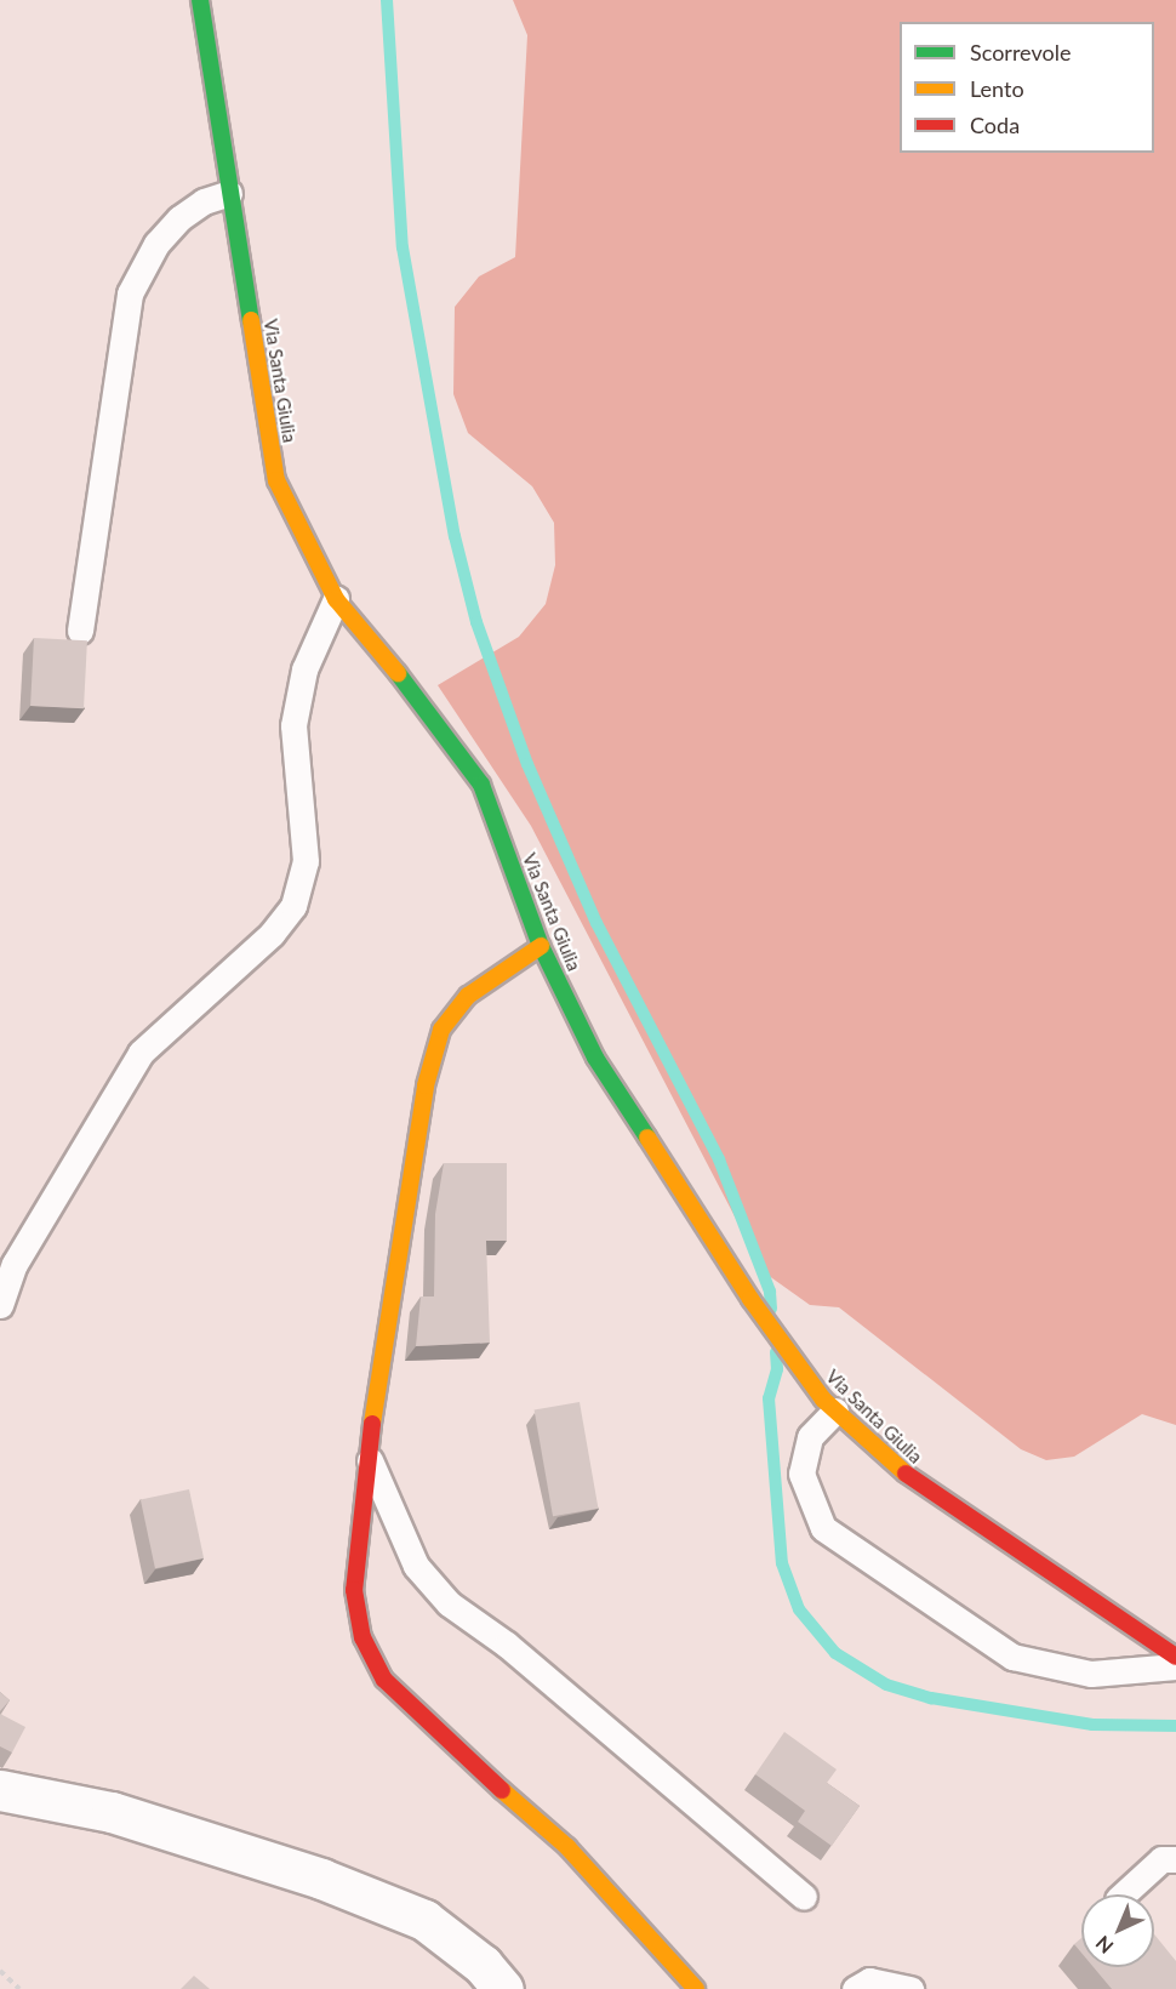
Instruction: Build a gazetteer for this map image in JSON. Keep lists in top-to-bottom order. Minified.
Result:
{"streets":{"street":["Via Santa Giulia"]},"legend":["Scorrevole","Lento","Coda"],"north":"bottom left"}
